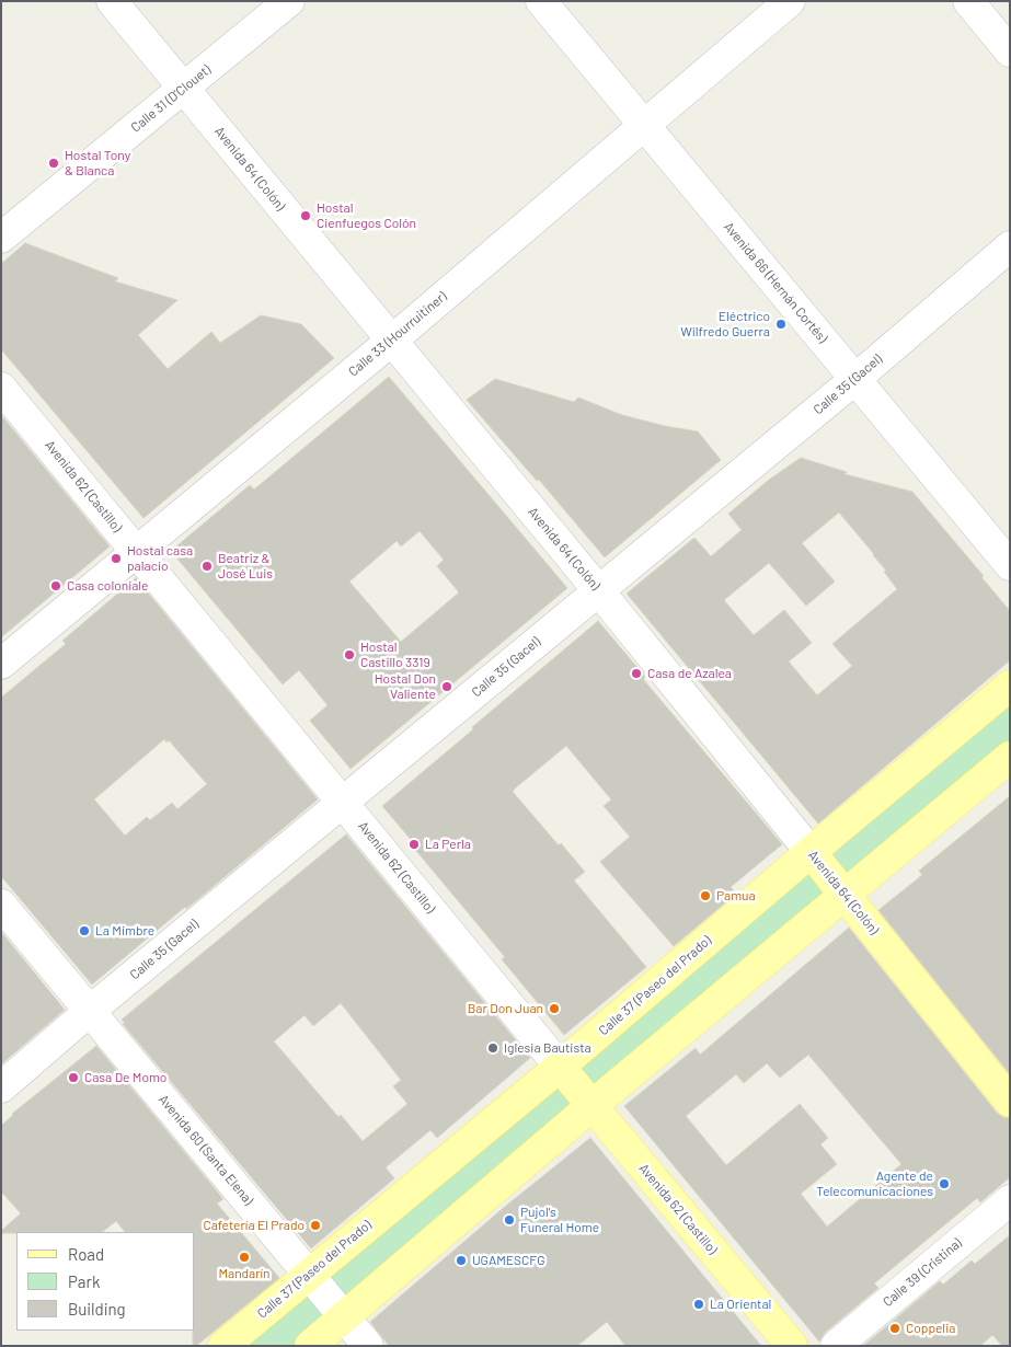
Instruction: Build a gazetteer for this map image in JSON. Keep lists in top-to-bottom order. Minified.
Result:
{"streets":{"main road":["Avenida 64 (Colón)","Avenida 62 (Castillo)","Calle 37 (Paseo del Prado)"],"street":["Calle 31 (D'Clouet)","Avenida 66 (Hernán Cortés)","Calle 33 (Hourruitiner)","Calle 35 (Gacel)","Avenida 60 (Santa Elena)","Calle 39 (Cristina)"]},"crossings":[["Calle 31 (D'Clouet)","Avenida 64 (Colón)"],["Avenida 64 (Colón)","Calle 33 (Hourruitiner)"],["Avenida 64 (Colón)","Calle 35 (Gacel)"],["Avenida 64 (Colón)","Calle 37 (Paseo del Prado)"],["Avenida 66 (Hernán Cortés)","Calle 33 (Hourruitiner)"],["Avenida 66 (Hernán Cortés)","Calle 35 (Gacel)"],["Calle 33 (Hourruitiner)","Avenida 62 (Castillo)"],["Calle 35 (Gacel)","Avenida 62 (Castillo)"],["Calle 35 (Gacel)","Avenida 60 (Santa Elena)"],["Avenida 62 (Castillo)","Calle 37 (Paseo del Prado)"],["Calle 37 (Paseo del Prado)","Avenida 60 (Santa Elena)"]],"places":["Hostal Tony & Blanca","Hostal Cienfuegos Colón","Eléctrico Wilfredo Guerra","Hostal casa palacio","Beatriz & José Luis","Casa coloniale","Hostal Castillo 3319","Casa de Azalea","Hostal Don Valiente","La Perla","Pamua","La Mimbre","Bar Don Juan","Iglesia Bautista","Casa De Momo","Agente de Telecomunicaciones","Pujol's Funeral Home","Cafetería El Prado","Mandarín","UGAMESCFG","La Oriental","Coppelia"],"legend":["Road","Park","Building"]}
